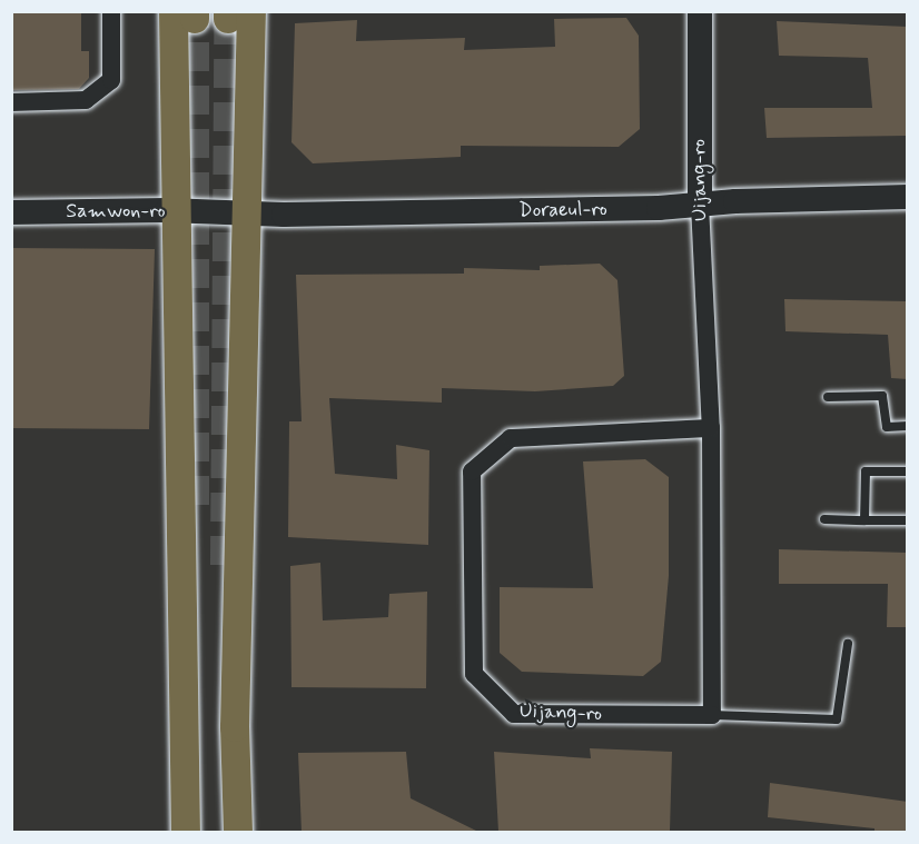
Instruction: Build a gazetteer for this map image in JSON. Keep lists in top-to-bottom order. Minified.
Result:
{"streets":{"main road":["Uijang-ro","Doraeul-ro","Samwon-ro"]},"crossings":[["Uijang-ro","Doraeul-ro"],["Doraeul-ro","Samwon-ro"]]}
